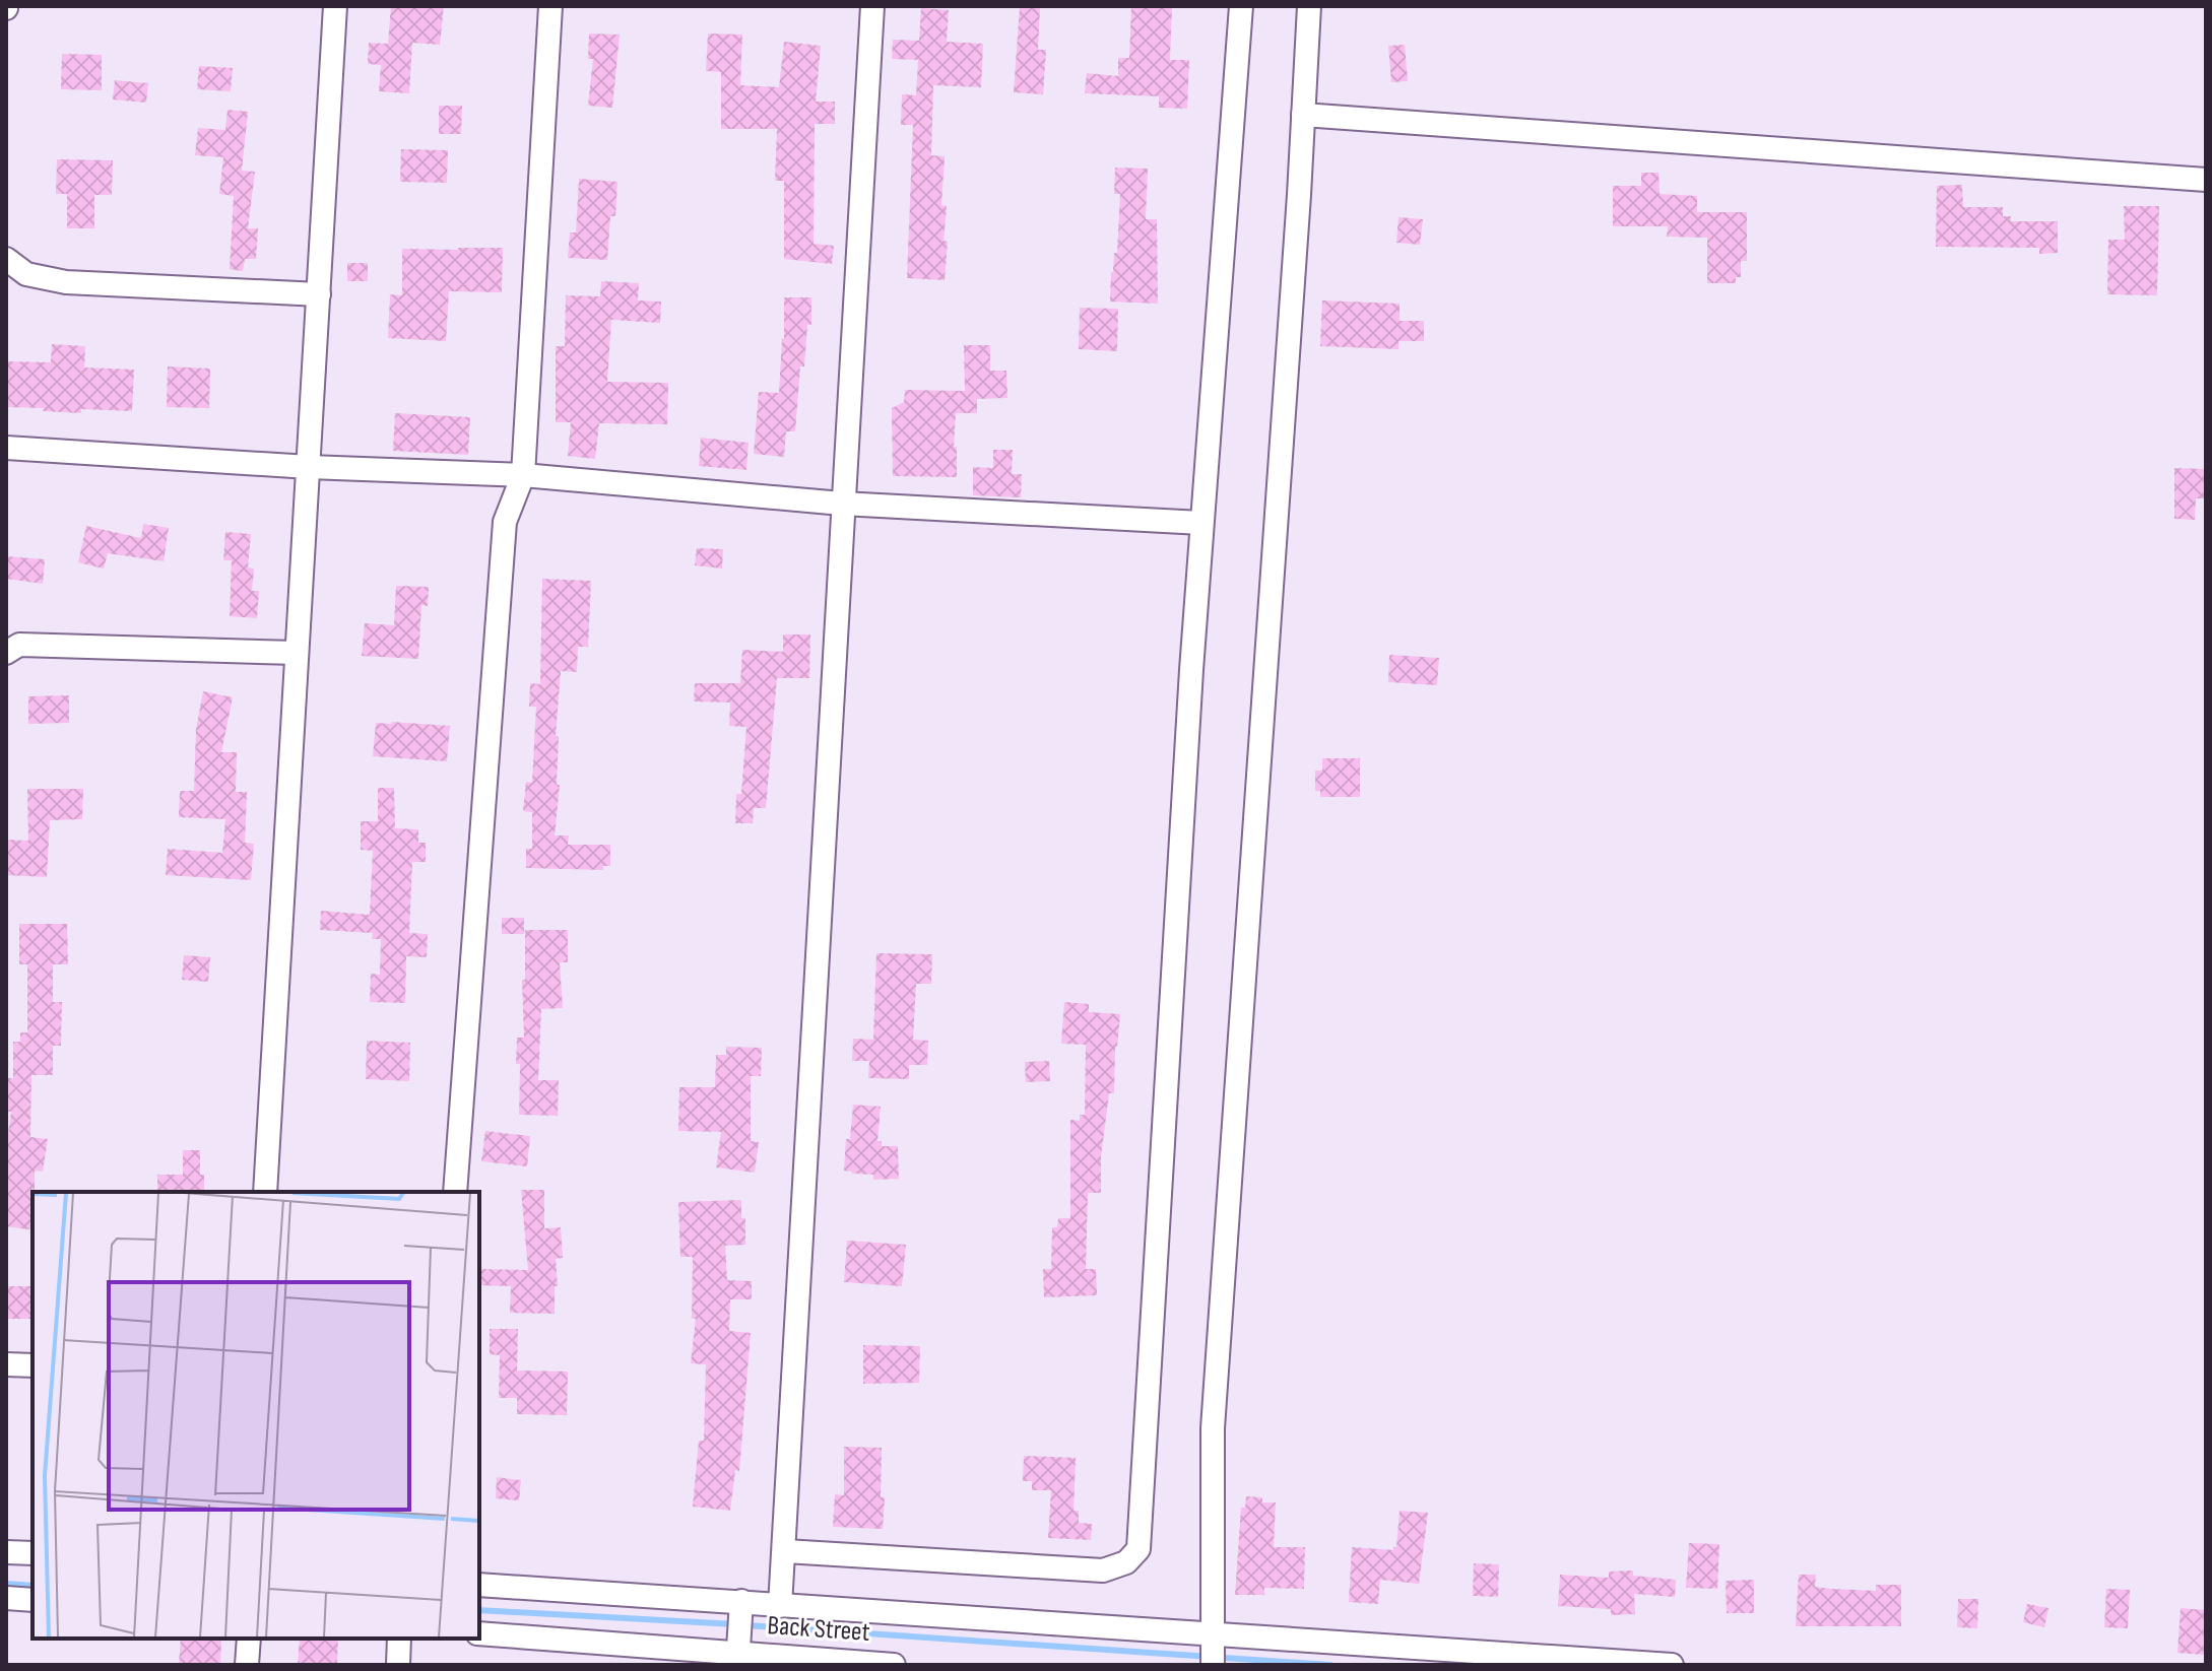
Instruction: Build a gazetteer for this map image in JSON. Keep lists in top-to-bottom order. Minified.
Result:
{"streets":{"street":["Back Street"]}}
